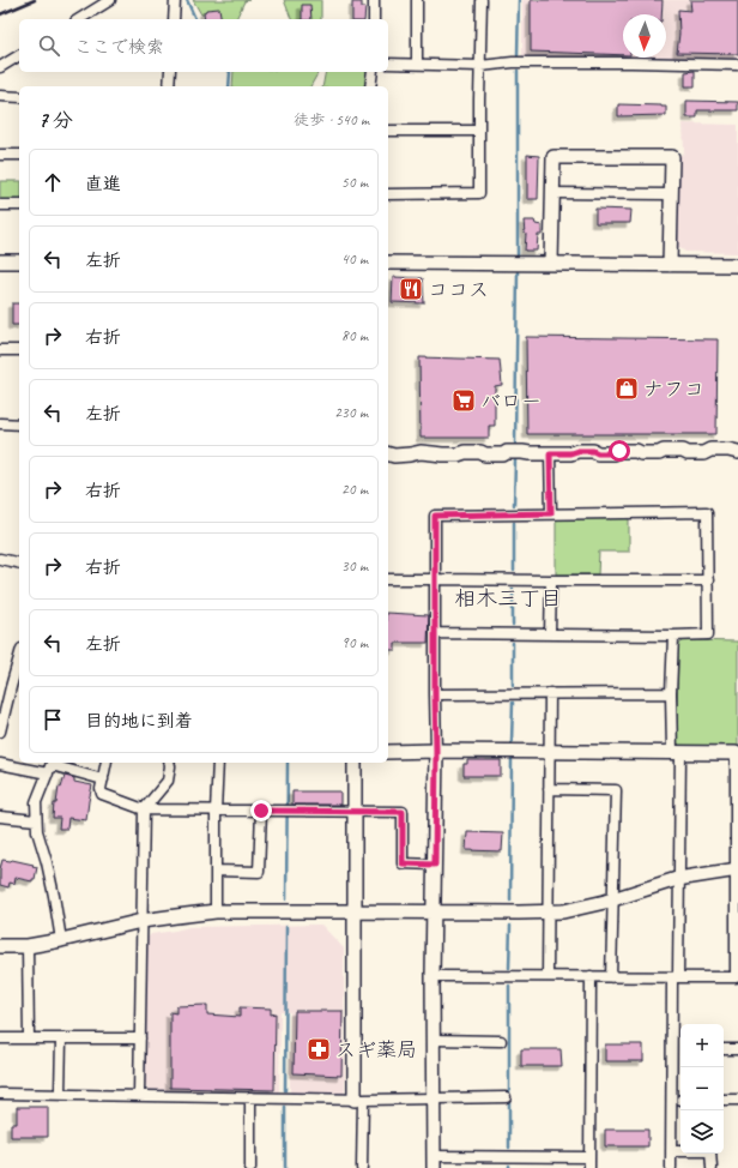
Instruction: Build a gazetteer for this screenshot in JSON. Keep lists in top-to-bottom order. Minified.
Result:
{"districts":["相木三丁目"],"places":{"restaurant":["ココス"],"shop":["ナフコ"],"supermarket":["バロー"],"pharmacy":["スギ薬局"]},"north":"bottom","page":{"search":"ここで検索","heading":["7 分","徒歩 · 540 m"],"list":[["直進","50 m"],["左折","40 m"],["右折","80 m"],["左折","230 m"],["右折","20 m"],["右折","30 m"],["左折","90 m"],"目的地に到着"],"map_buttons":["+","−"]}}
